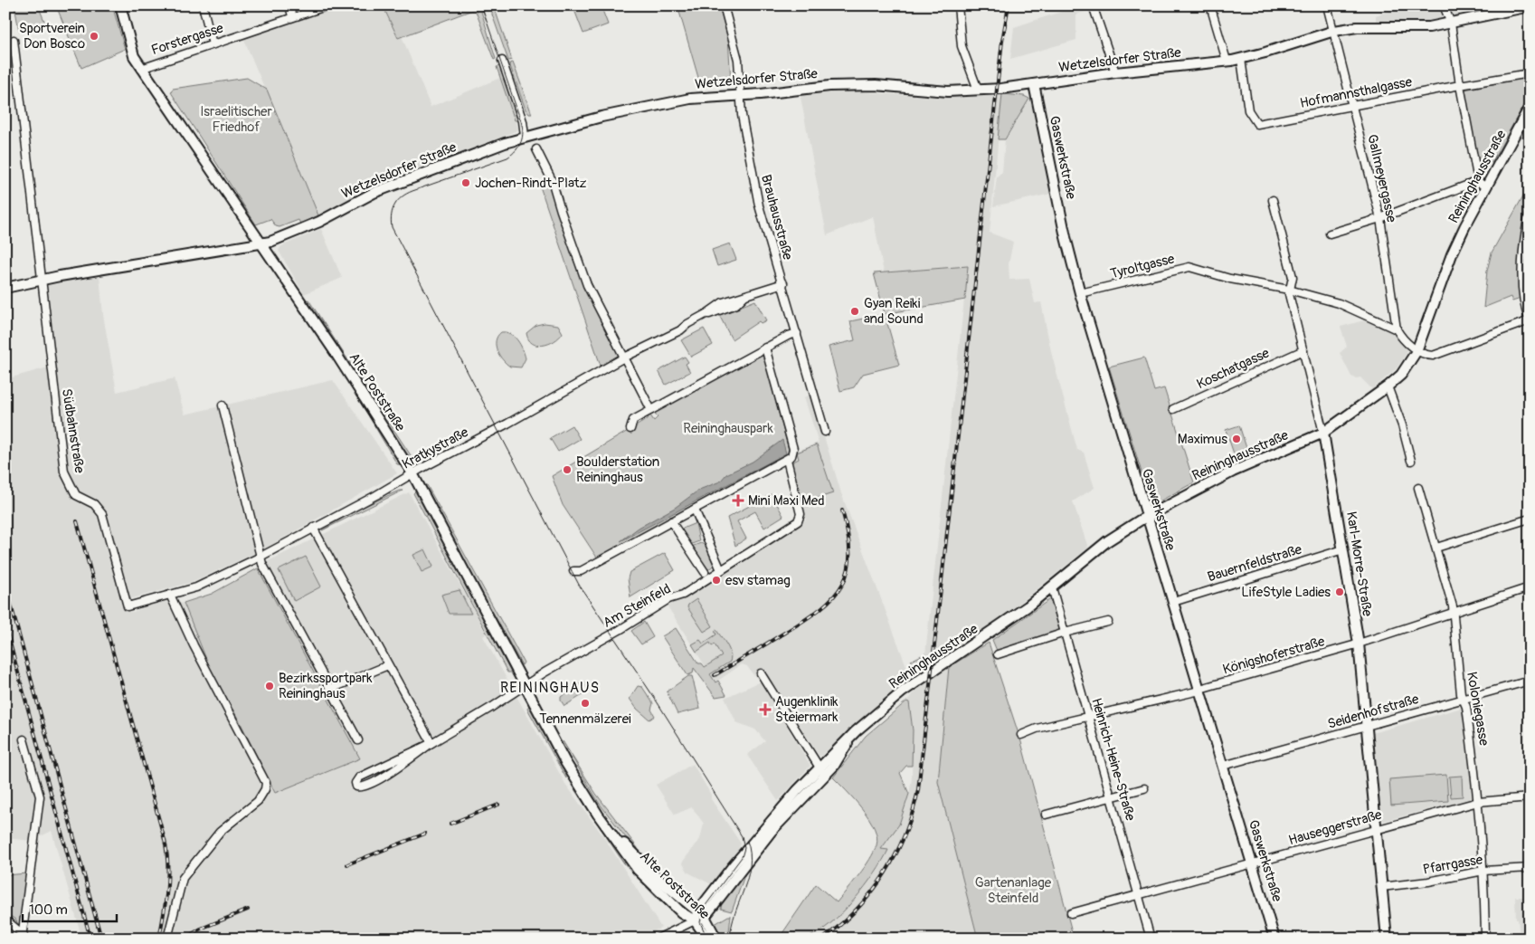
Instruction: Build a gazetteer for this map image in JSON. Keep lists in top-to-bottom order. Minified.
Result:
{"streets":{"main road":["Wetzelsdorfer Straße","Gaswerkstraße","Reininghausstraße","Alte Poststraße","Karl-Morre-Straße"],"street":["Forstergasse","Hofmannsthalgasse","Gallmeyergasse","Brauhausstraße","Tyroltgasse","Koschatgasse","Südbahnstraße","Kratkystraße","Bauernfeldstraße","Am Steinfeld","Königshoferstraße","Koloniegasse","Seidenhofstraße","Heinrich-Heine-Straße","Hauseggerstraße","Pfarrgasse"]},"crossings":[["Forstergasse","Alte Poststraße"],["Wetzelsdorfer Straße","Hofmannsthalgasse"],["Wetzelsdorfer Straße","Gaswerkstraße"],["Wetzelsdorfer Straße","Gallmeyergasse"],["Wetzelsdorfer Straße","Brauhausstraße"],["Wetzelsdorfer Straße","Alte Poststraße"],["Wetzelsdorfer Straße","Südbahnstraße"],["Hofmannsthalgasse","Gallmeyergasse"],["Gaswerkstraße","Reininghausstraße"],["Gaswerkstraße","Tyroltgasse"],["Gaswerkstraße","Bauernfeldstraße"],["Gaswerkstraße","Königshoferstraße"],["Gaswerkstraße","Seidenhofstraße"],["Gaswerkstraße","Hauseggerstraße"],["Reininghausstraße","Alte Poststraße"],["Reininghausstraße","Karl-Morre-Straße"],["Reininghausstraße","Heinrich-Heine-Straße"],["Brauhausstraße","Kratkystraße"],["Tyroltgasse","Karl-Morre-Straße"],["Koschatgasse","Karl-Morre-Straße"],["Alte Poststraße","Kratkystraße"],["Alte Poststraße","Am Steinfeld"],["Südbahnstraße","Kratkystraße"],["Bauernfeldstraße","Karl-Morre-Straße"],["Karl-Morre-Straße","Königshoferstraße"],["Karl-Morre-Straße","Seidenhofstraße"],["Karl-Morre-Straße","Hauseggerstraße"],["Karl-Morre-Straße","Pfarrgasse"],["Königshoferstraße","Koloniegasse"],["Königshoferstraße","Heinrich-Heine-Straße"],["Koloniegasse","Seidenhofstraße"],["Koloniegasse","Hauseggerstraße"],["Koloniegasse","Pfarrgasse"],["Heinrich-Heine-Straße","Hauseggerstraße"]],"districts":["REININGHAUS"],"parks":["Israelitischer Friedhof","Reininghauspark","Gartenanlage Steinfeld"],"places":{"other":["Sportverein Don Bosco","Jochen-Rindt-Platz","Gyan Reiki and Sound","Maximus","Boulderstation Reininghaus","esv stamag","LifeStyle Ladies","Bezirkssportpark Reininghaus","Tennenmälzerei"],"health":["Mini Maxi Med","Augenklinik Steiermark"]},"scale_bar":"100 m"}
